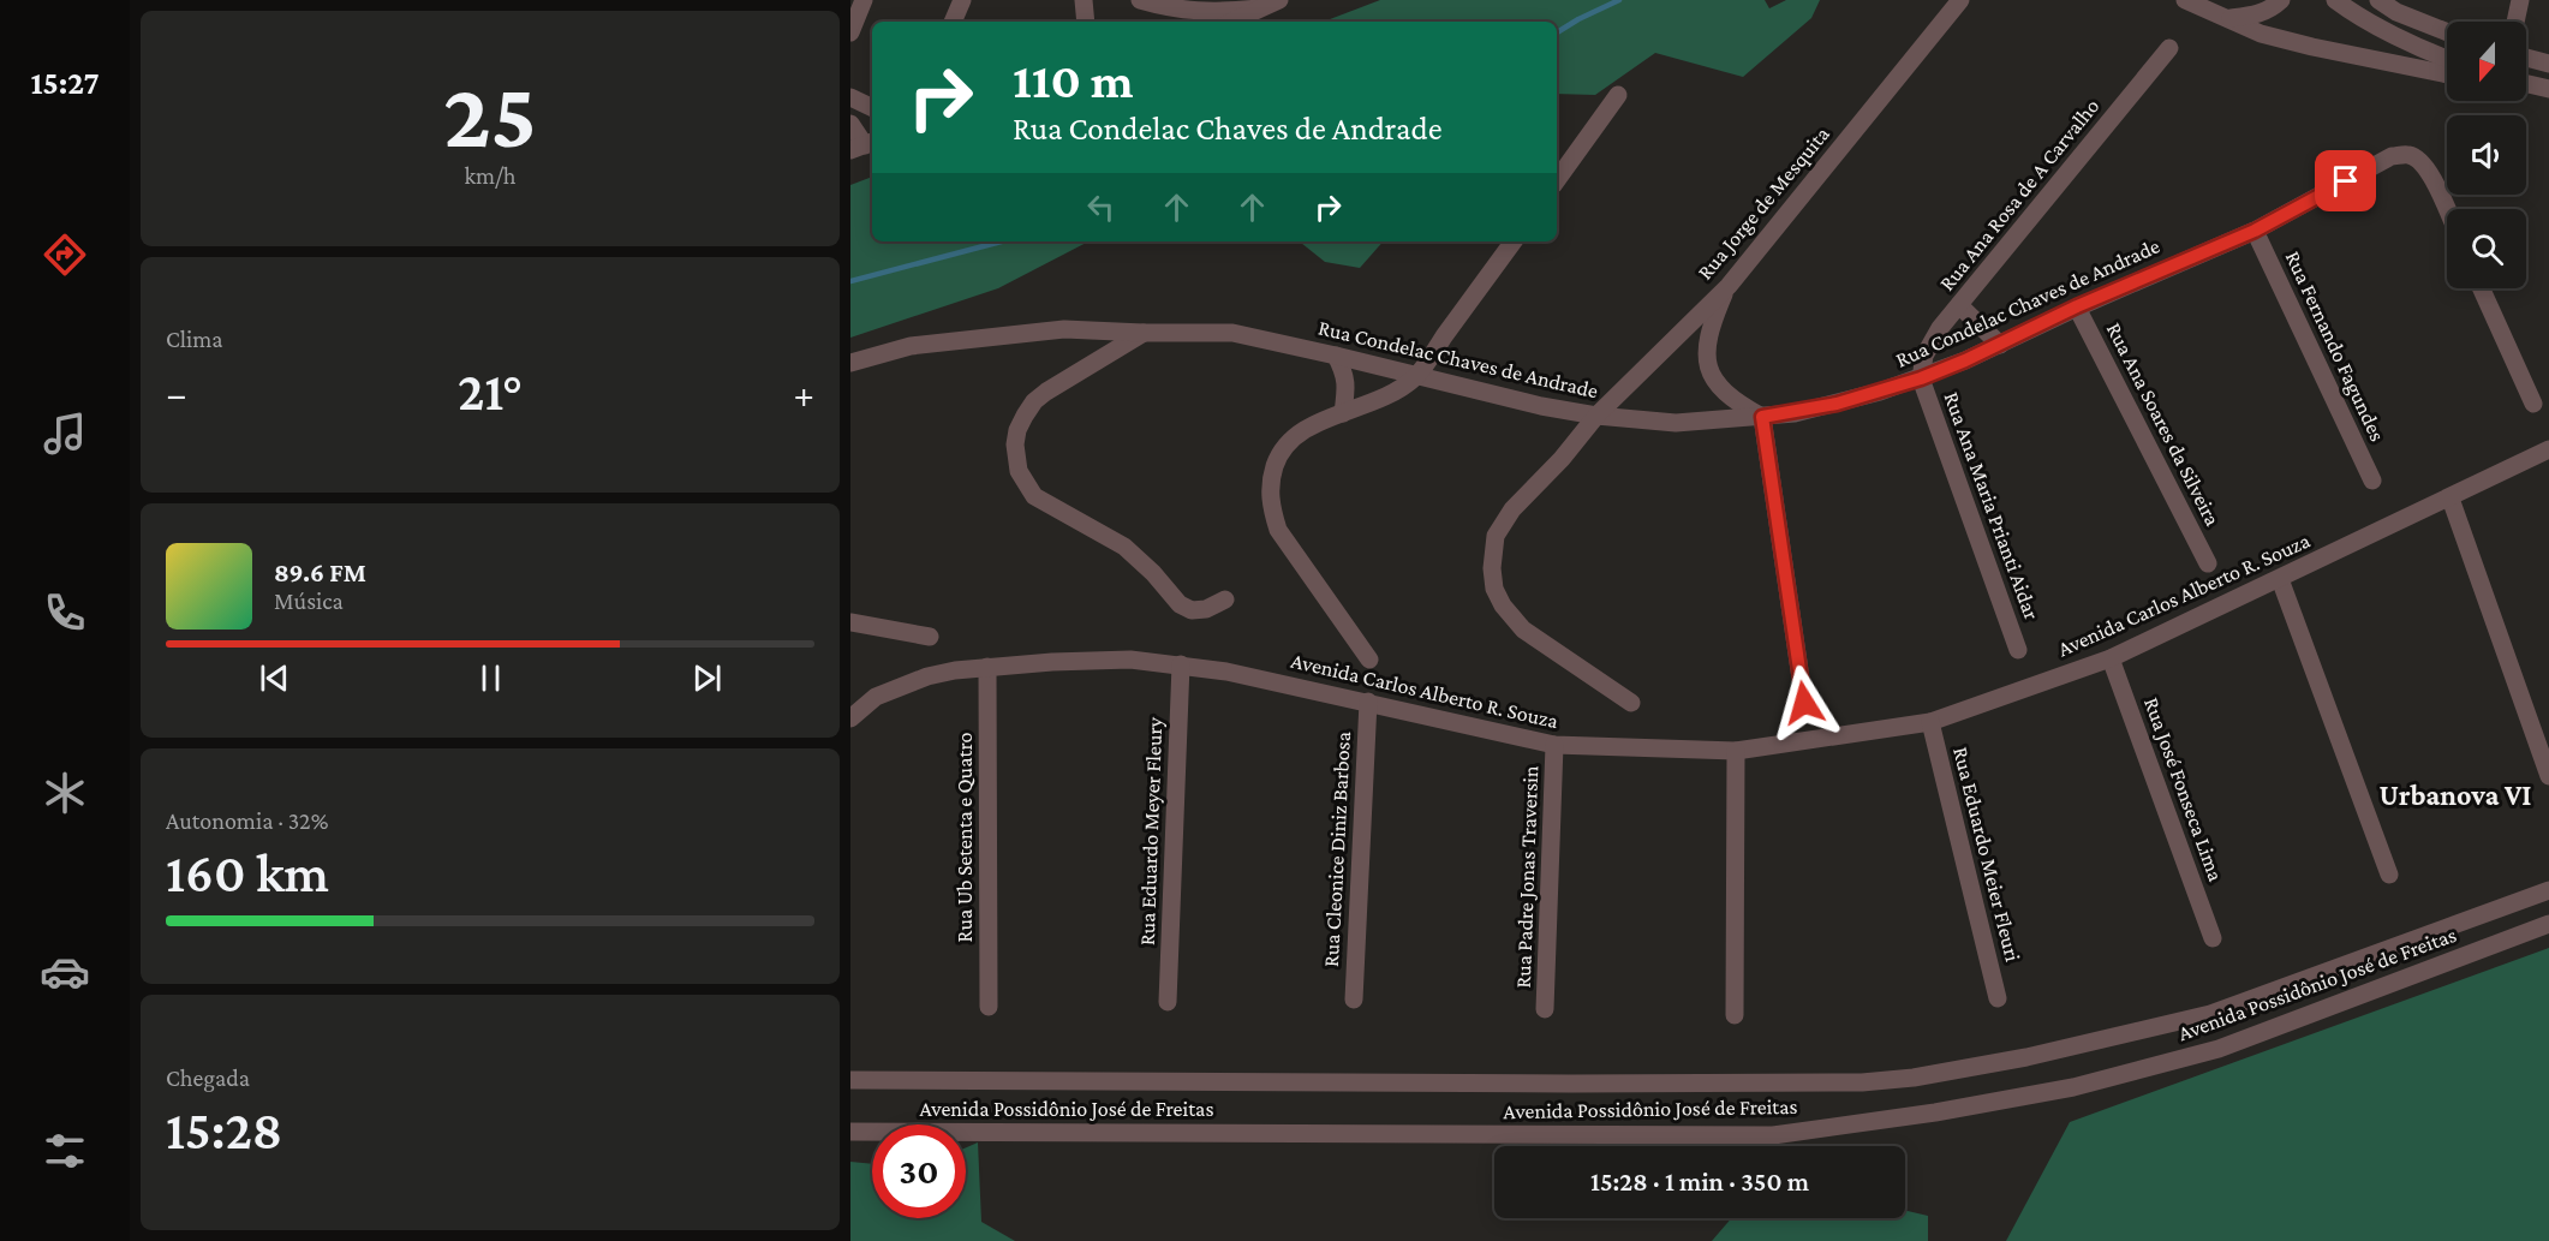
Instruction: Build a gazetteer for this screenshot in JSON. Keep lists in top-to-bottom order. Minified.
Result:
{"streets":{"street":["Rua Ana Rosa de A Carvalho","Rua Jorge de Mesquita","Rua Condelac Chaves de Andrade","Rua Fernando Fagundes","Rua Ana Soares da Silveira","Rua Ana Maria Prianti Aidar","Avenida Carlos Alberto R. Souza","Rua José Fonseca Lima","Rua Eduardo Meyer Fleury","Rua Ub Setenta e Quatro","Rua Cleonice Diniz Barbosa","Rua Eduardo Meier Fleuri","Rua Padre Jonas Traversin","Avenida Possidônio José de Freitas"]},"crossings":[["Rua Ana Rosa de A Carvalho","Rua Condelac Chaves de Andrade"],["Rua Ana Rosa de A Carvalho","Rua Ana Maria Prianti Aidar"],["Rua Jorge de Mesquita","Rua Condelac Chaves de Andrade"],["Rua Condelac Chaves de Andrade","Rua Fernando Fagundes"],["Rua Condelac Chaves de Andrade","Rua Ana Soares da Silveira"],["Rua Condelac Chaves de Andrade","Rua Ana Maria Prianti Aidar"],["Avenida Carlos Alberto R. Souza","Rua José Fonseca Lima"],["Avenida Carlos Alberto R. Souza","Rua Eduardo Meyer Fleury"],["Avenida Carlos Alberto R. Souza","Rua Ub Setenta e Quatro"],["Avenida Carlos Alberto R. Souza","Rua Cleonice Diniz Barbosa"],["Avenida Carlos Alberto R. Souza","Rua Eduardo Meier Fleuri"],["Avenida Carlos Alberto R. Souza","Rua Padre Jonas Traversin"]],"districts":["Urbanova VI"],"north":"bottom","page":{"tabs":"15:27","tile":[["25","km/h"],"Clima",["Autonomia · 32%","160 km"],["Chegada","15:28"]],"turn":["110 m","Rua Condelac Chaves de Andrade"],"heat":["−","21°","+"],"song":["89.6 FM","Música"],"limit":"30","trip":"15:28 · 1 min · 350 m"}}
